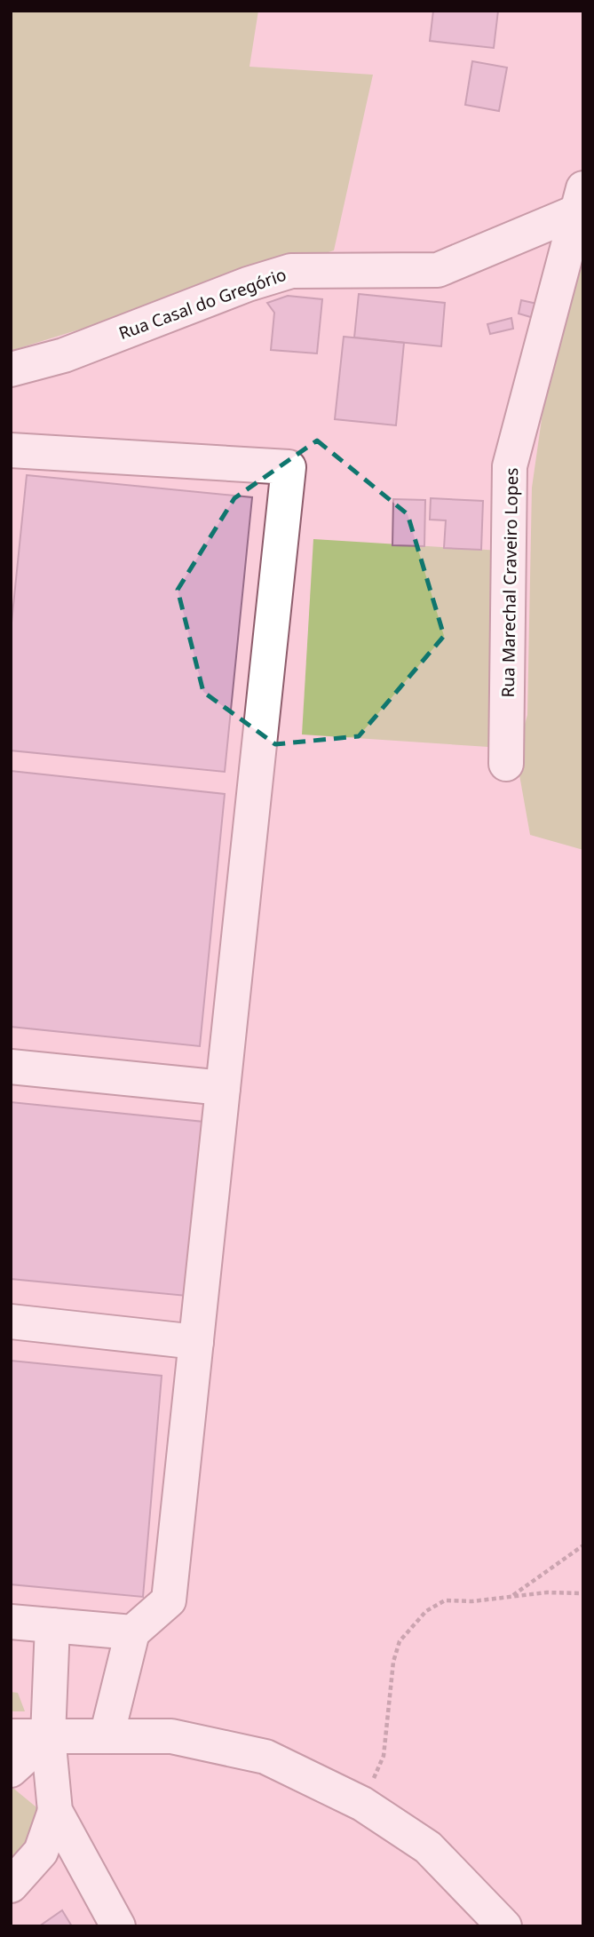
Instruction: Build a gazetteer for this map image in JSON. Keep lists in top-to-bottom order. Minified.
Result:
{"streets":{"street":["Rua Casal do Gregório","Rua Marechal Craveiro Lopes"]},"crossings":[["Rua Casal do Gregório","Rua Marechal Craveiro Lopes"]]}
